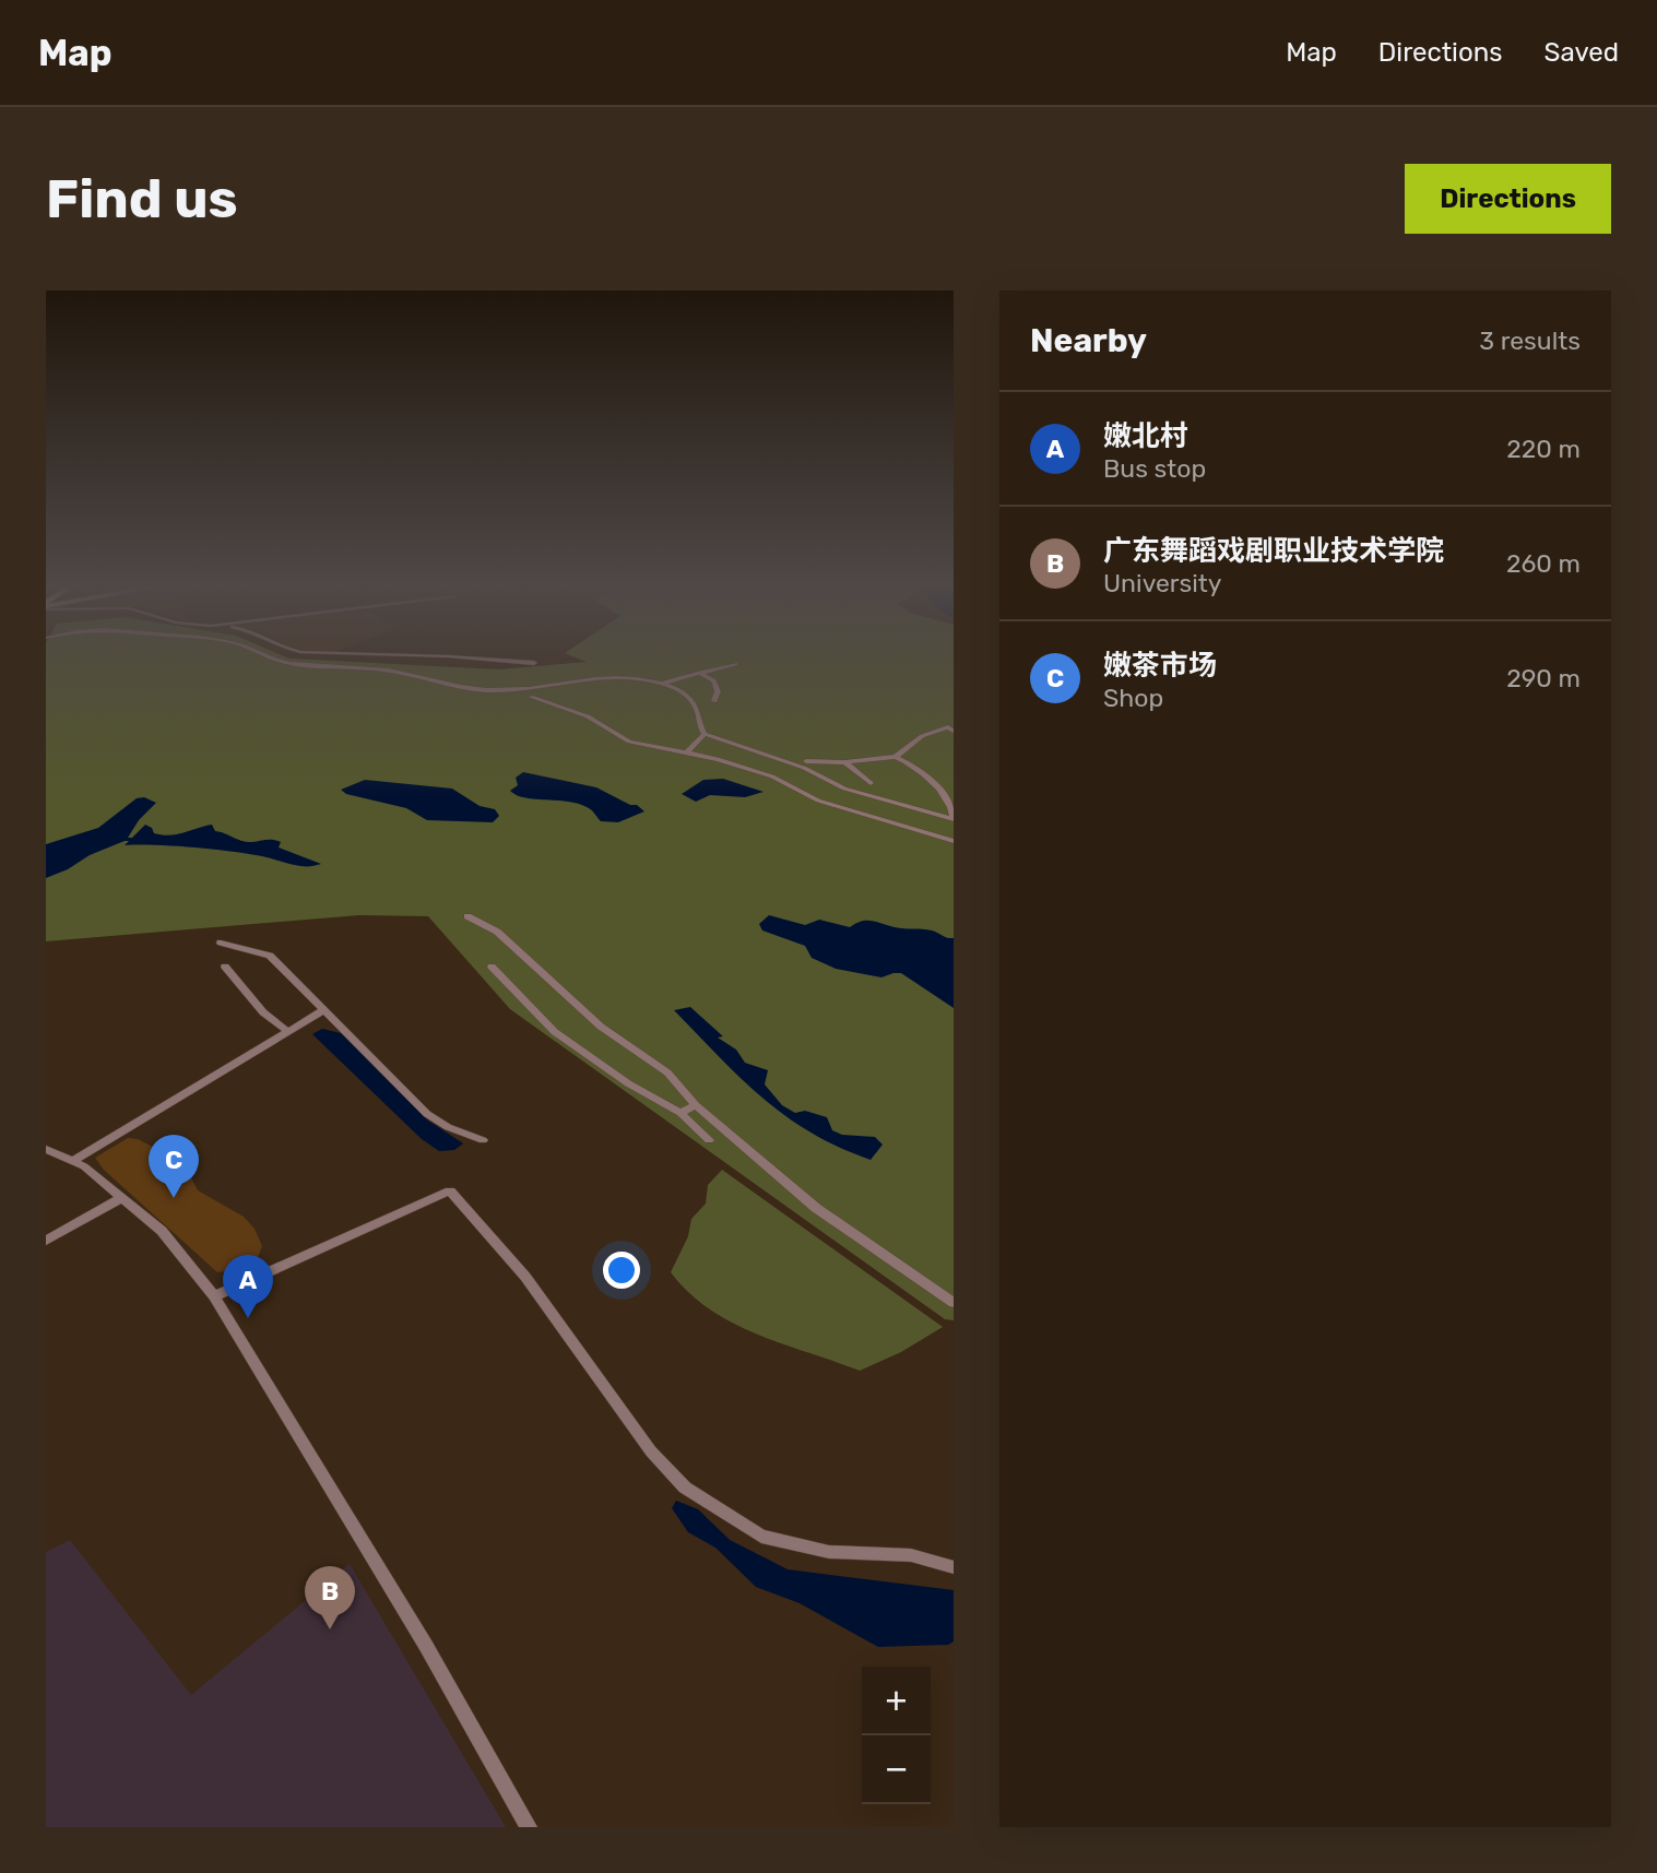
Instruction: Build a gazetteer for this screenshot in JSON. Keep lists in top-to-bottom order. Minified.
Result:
{"page":{"header":"Map","nav":["Map","Directions","Saved"],"buttons":"Directions","title":"Find us","heading":["Nearby","3 results"],"list":[{"mark":"A","name":"嫩北村","note":"Bus stop","value":"220 m"},{"mark":"B","name":"广东舞蹈戏剧职业技术学院","note":"University","value":"260 m"},{"mark":"C","name":"嫩茶市场","note":"Shop","value":"290 m"}],"pins":["C","A","B"],"map_buttons":["+","−"]}}
